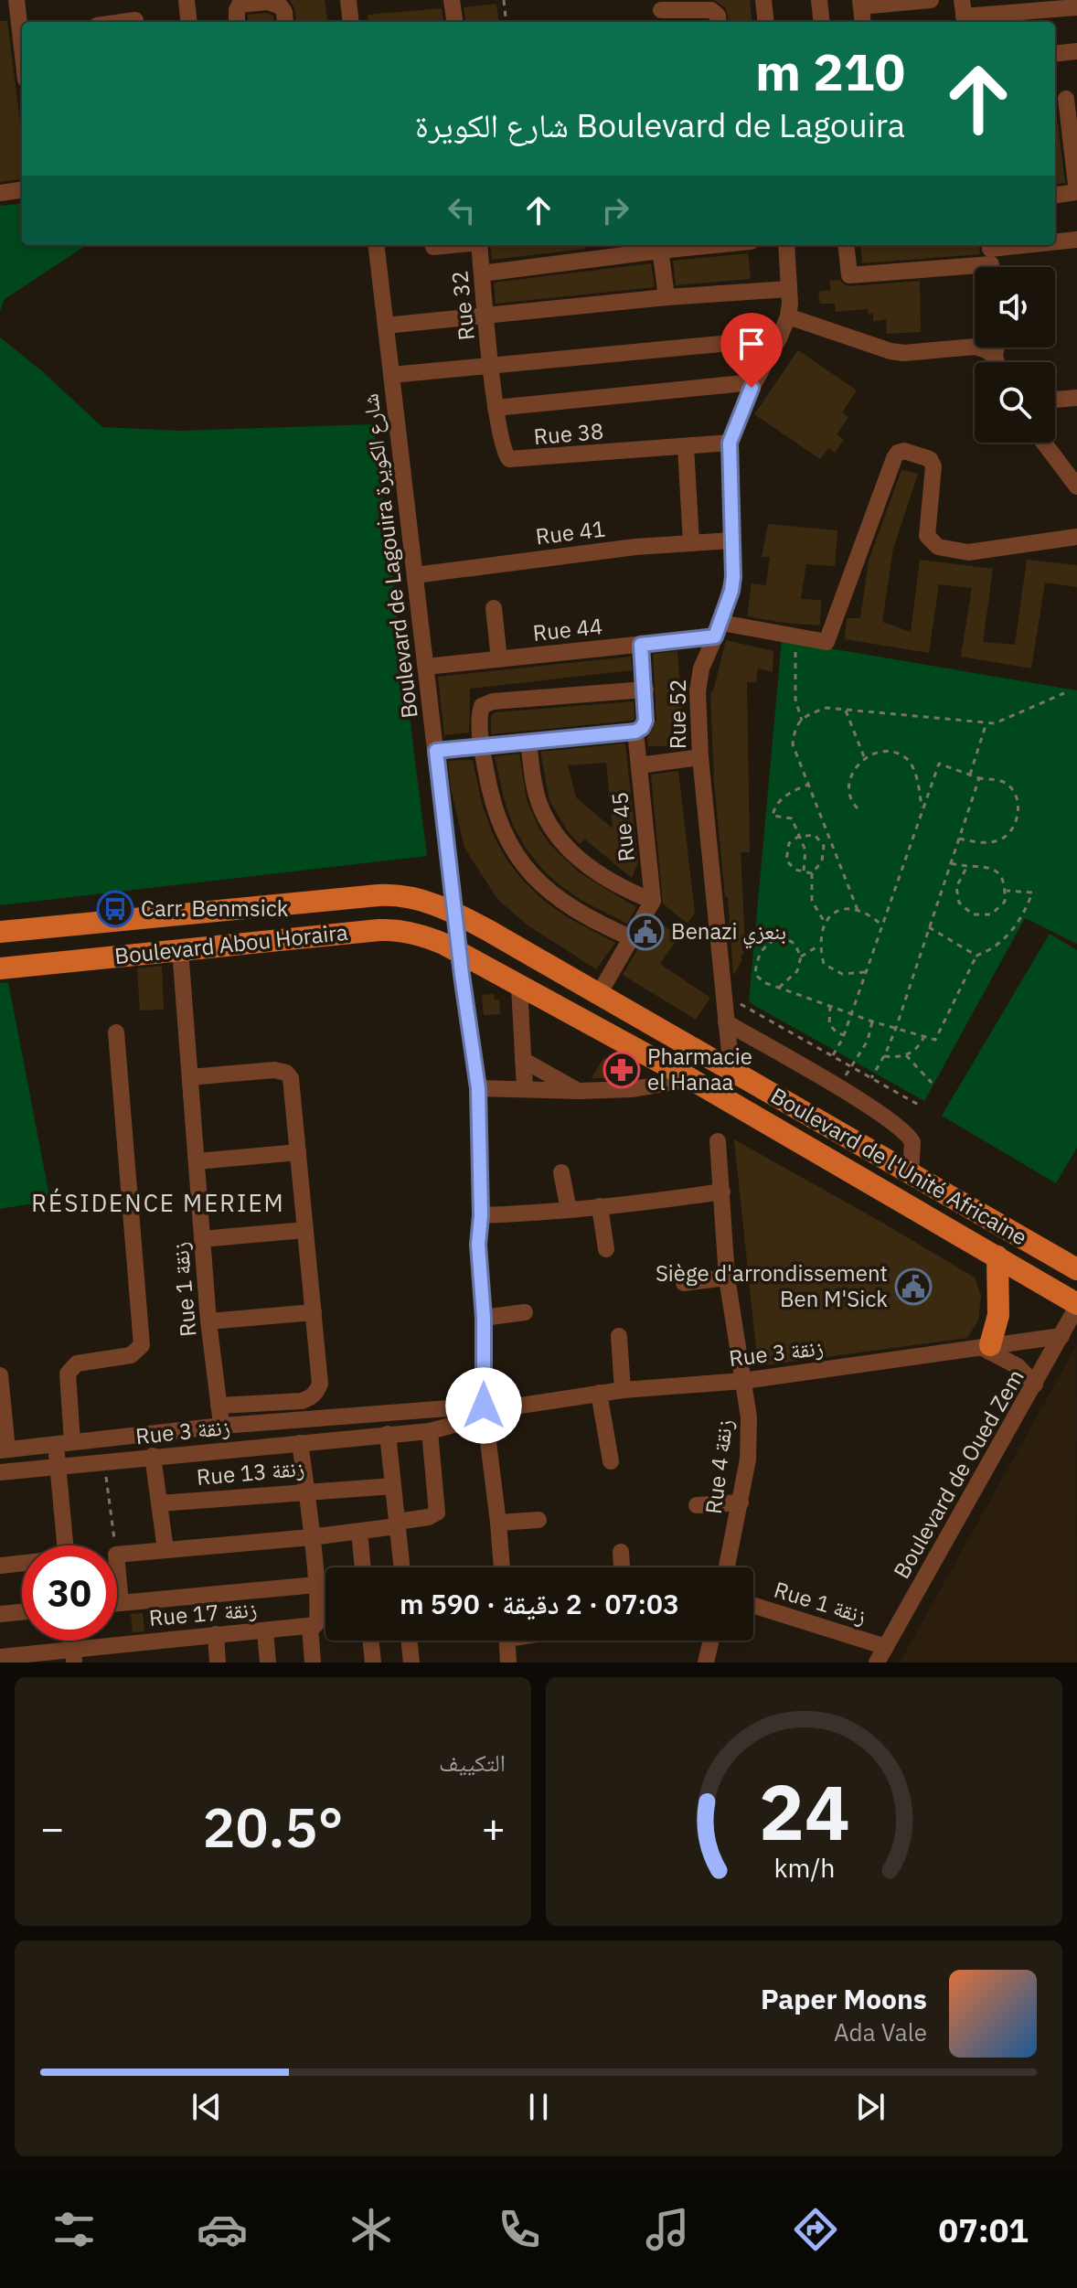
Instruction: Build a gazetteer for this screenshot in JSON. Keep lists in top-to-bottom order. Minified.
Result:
{"streets":{"main road":["Boulevard Abou Horaira","Boulevard de l'Unité Africaine"],"street":["Rue 32","Rue 38","Rue 41","Boulevard de Lagouira شارع الكويرة","Rue 44","Rue 52","Rue 45","Rue 1 زنقة","Rue 3 زنقة","Rue 4 زنقة","Rue 13 زنقة","Boulevard de Oued Zem","Rue 17 زنقة"]},"crossings":[["Rue 32","Rue 38"],["Rue 38","Rue 52"],["Rue 41","Boulevard de Lagouira شارع الكويرة"],["Rue 41","Rue 52"],["Boulevard de Lagouira شارع الكويرة","Rue 44"],["Boulevard de Lagouira شارع الكويرة","Boulevard Abou Horaira"],["Boulevard de Lagouira شارع الكويرة","Boulevard de l'Unité Africaine"],["Boulevard de Lagouira شارع الكويرة","Rue 3 زنقة"],["Rue 44","Rue 52"],["Rue 44","Rue 45"],["Rue 52","Boulevard de l'Unité Africaine"],["Boulevard Abou Horaira","Boulevard de l'Unité Africaine"],["Boulevard Abou Horaira","Rue 1 زنقة"],["Boulevard de l'Unité Africaine","Boulevard de Oued Zem"],["Rue 1 زنقة","Rue 3 زنقة"],["Rue 1 زنقة","Boulevard de Oued Zem"],["Rue 3 زنقة","Rue 4 زنقة"],["Rue 3 زنقة","Boulevard de Oued Zem"]],"districts":["RÉSIDENCE MERIEM"],"places":{"bus stop":["Carr. Benmsick"],"public building":["Benazi بنعزي","Siège d'arrondissement Ben M'Sick"],"pharmacy":["Pharmacie el Hanaa"]},"page":{"turn":["210 m","Boulevard de Lagouira شارع الكويرة"],"limit":"30","trip":"07:03 · 2 دقيقة · 590 m","tile":"التكييف","heat":["−","20.5°","+"],"song":["Paper Moons","Ada Vale"],"tabs":"07:01","gauge":["24","km/h"]}}
